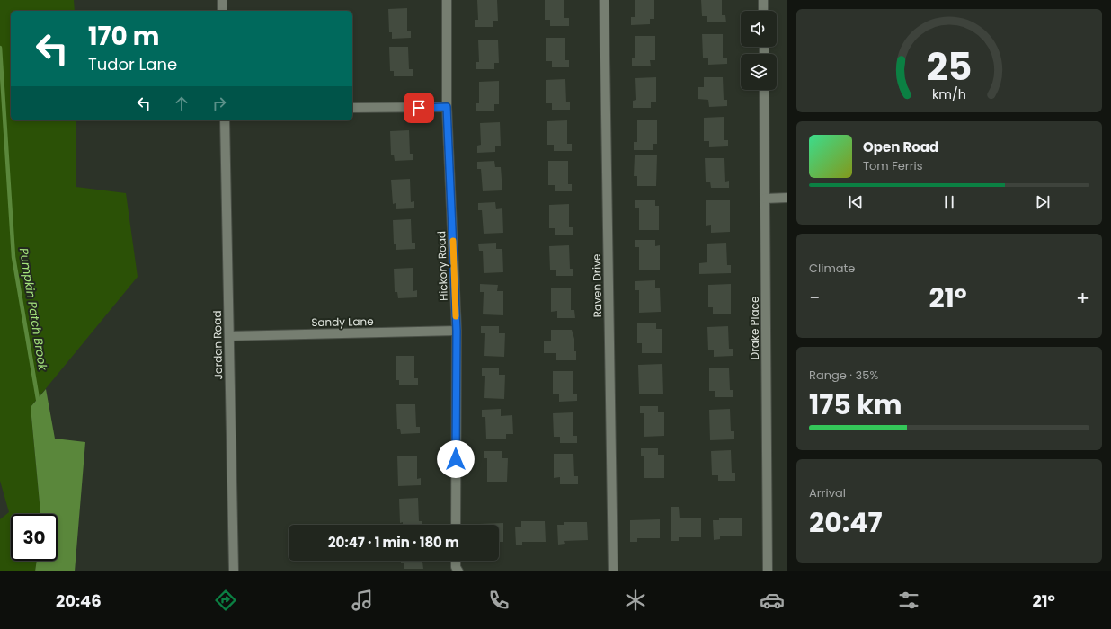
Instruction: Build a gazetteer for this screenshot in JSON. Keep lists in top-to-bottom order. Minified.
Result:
{"streets":{"street":["Hickory Road","Raven Drive","Sandy Lane","Drake Place","Jordan Road"]},"crossings":[["Hickory Road","Sandy Lane"],["Sandy Lane","Jordan Road"]],"water":["Pumpkin Patch Brook"],"page":{"turn":["170 m","Tudor Lane"],"song":["Open Road","Tom Ferris"],"tile":["Climate",["Range · 35%","175 km"],["Arrival","20:47"]],"heat":["−","21°","+"],"limit":"30","trip":"20:47 · 1 min · 180 m","tabs":["20:46","21°"],"gauge":["25","km/h"]}}
